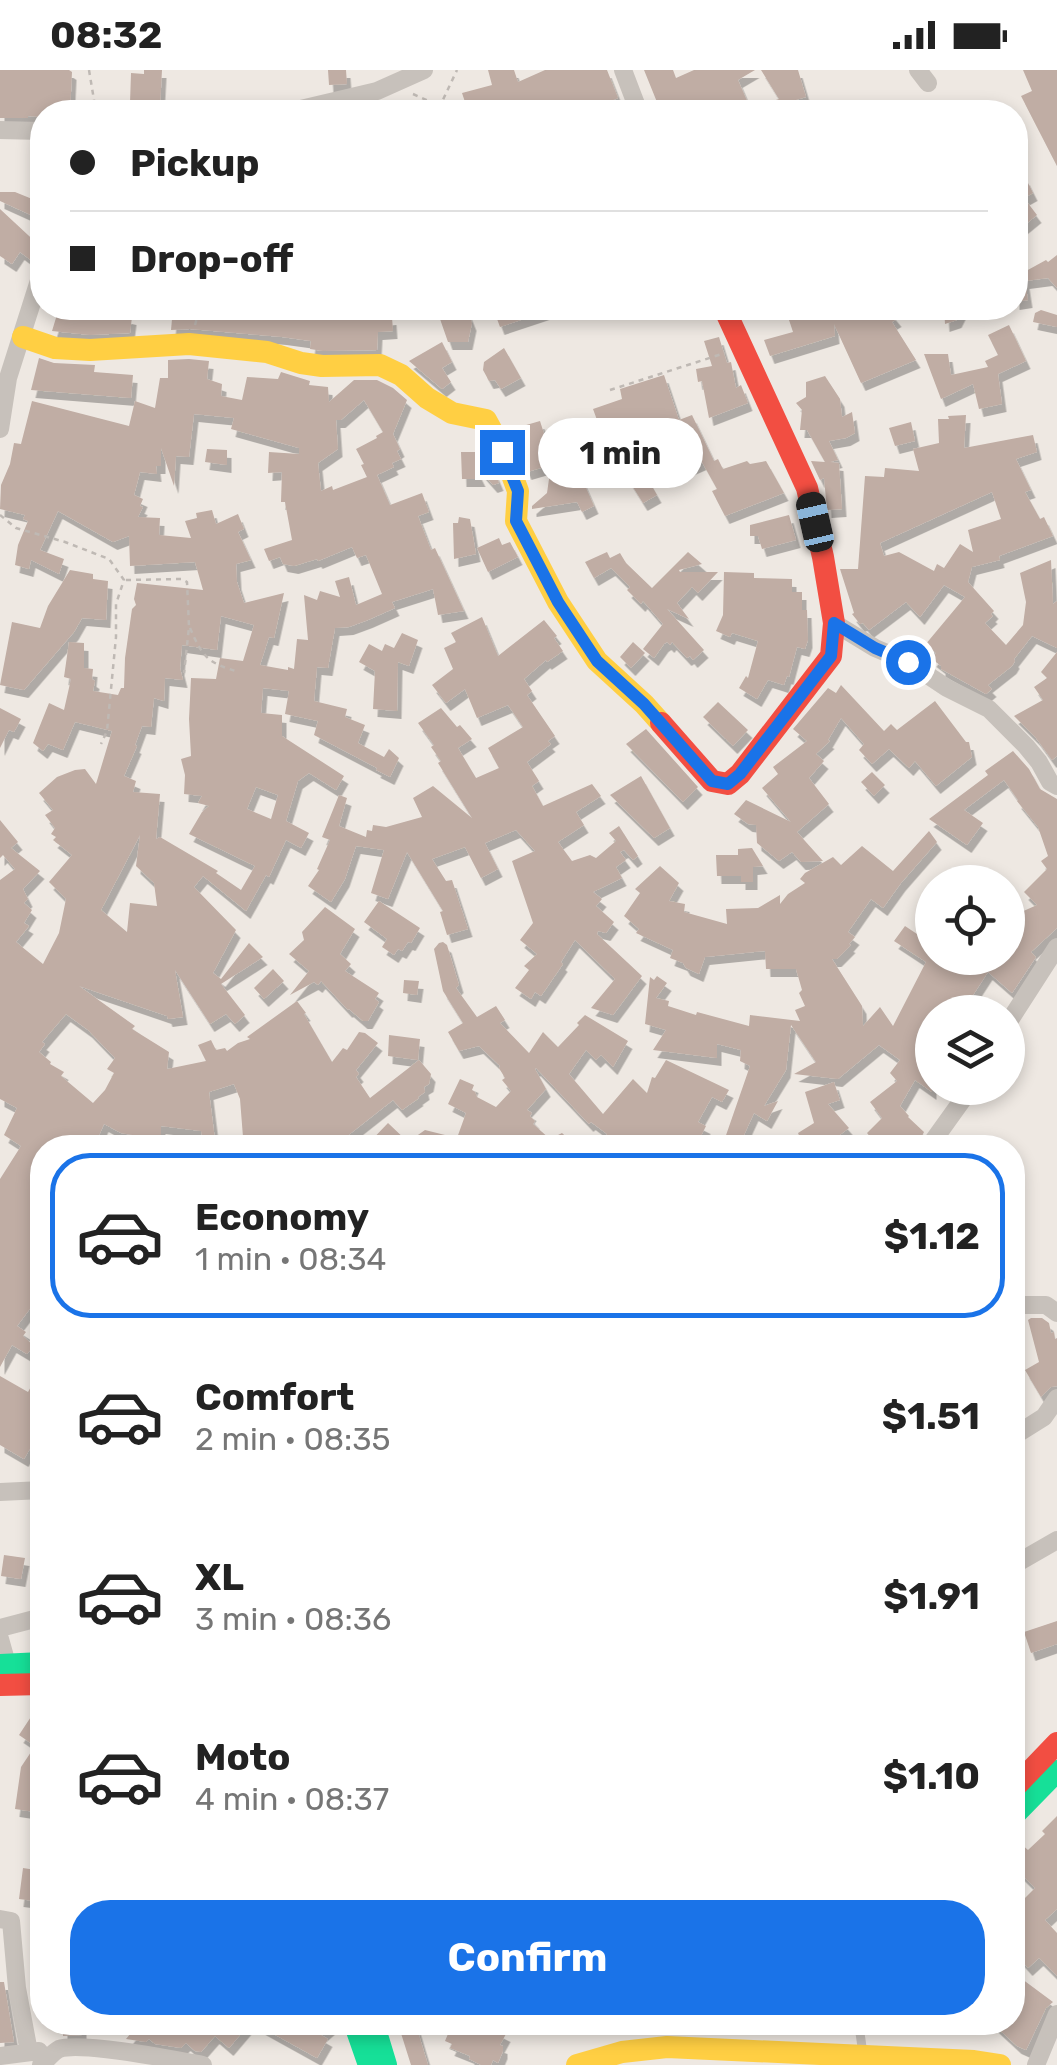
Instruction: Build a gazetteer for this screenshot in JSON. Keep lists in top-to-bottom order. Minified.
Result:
{"page":{"status":"08:32","banner":["Pickup","Drop-off"],"bubble":"1 min","list":[{"name":"Economy","note":"1 min · 08:34","value":"$1.12"},{"name":"Comfort","note":"2 min · 08:35","value":"$1.51"},{"name":"XL","note":"3 min · 08:36","value":"$1.91"},{"name":"Moto","note":"4 min · 08:37","value":"$1.10"}],"buttons":"Confirm"}}
